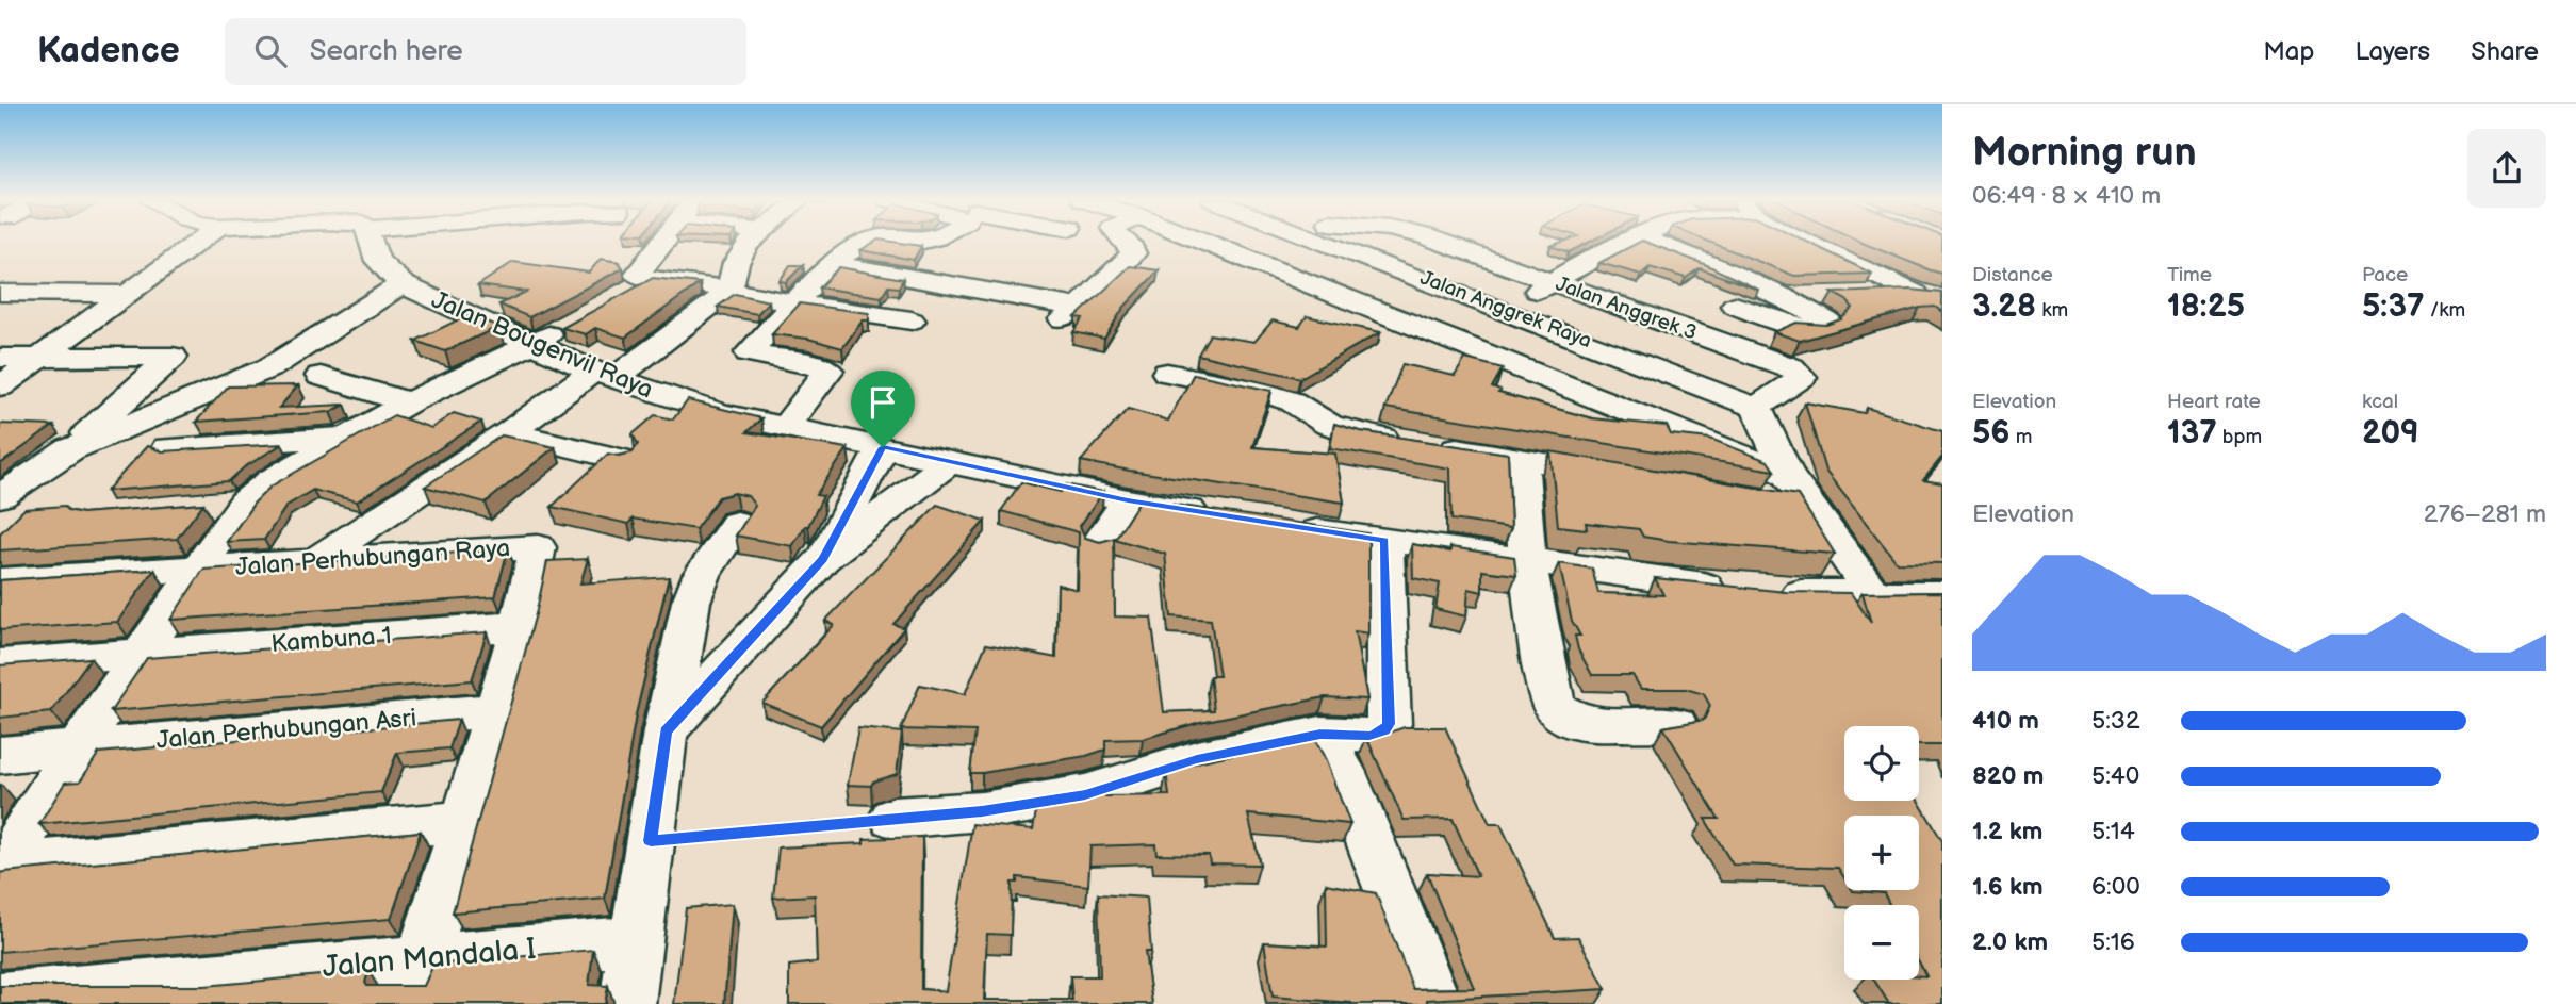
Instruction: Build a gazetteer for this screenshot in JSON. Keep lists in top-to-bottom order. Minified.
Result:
{"streets":{"street":["Jalan Anggrek 3","Jalan Anggrek Raya","Jalan Bougenvil Raya","Jalan Perhubungan Raya","Kambuna 1","Jalan Perhubungan Asri","Jalan Mandala I"]},"crossings":[["Jalan Anggrek 3","Jalan Anggrek Raya"],["Jalan Perhubungan Raya","Kambuna 1"],["Jalan Perhubungan Raya","Jalan Perhubungan Asri"],["Jalan Perhubungan Raya","Jalan Mandala I"]],"page":{"header":"Kadence","search":"Search here","nav":["Map","Layers","Share"],"heading":["Morning run","06:49 · 8 × 410 m"],"stats":[["Distance","3.28 km"],["Time","18:25"],["Pace","5:37 /km"],["Elevation","56 m"],["Heart rate","137 bpm"],["kcal","209"]],"chart":["Elevation","276–281 m"],"list":[{"name":"410 m","note":"5:32"},{"name":"820 m","note":"5:40"},{"name":"1.2 km","note":"5:14"},{"name":"1.6 km","note":"6:00"},{"name":"2.0 km","note":"5:16"}],"map_buttons":["+","−"]}}
